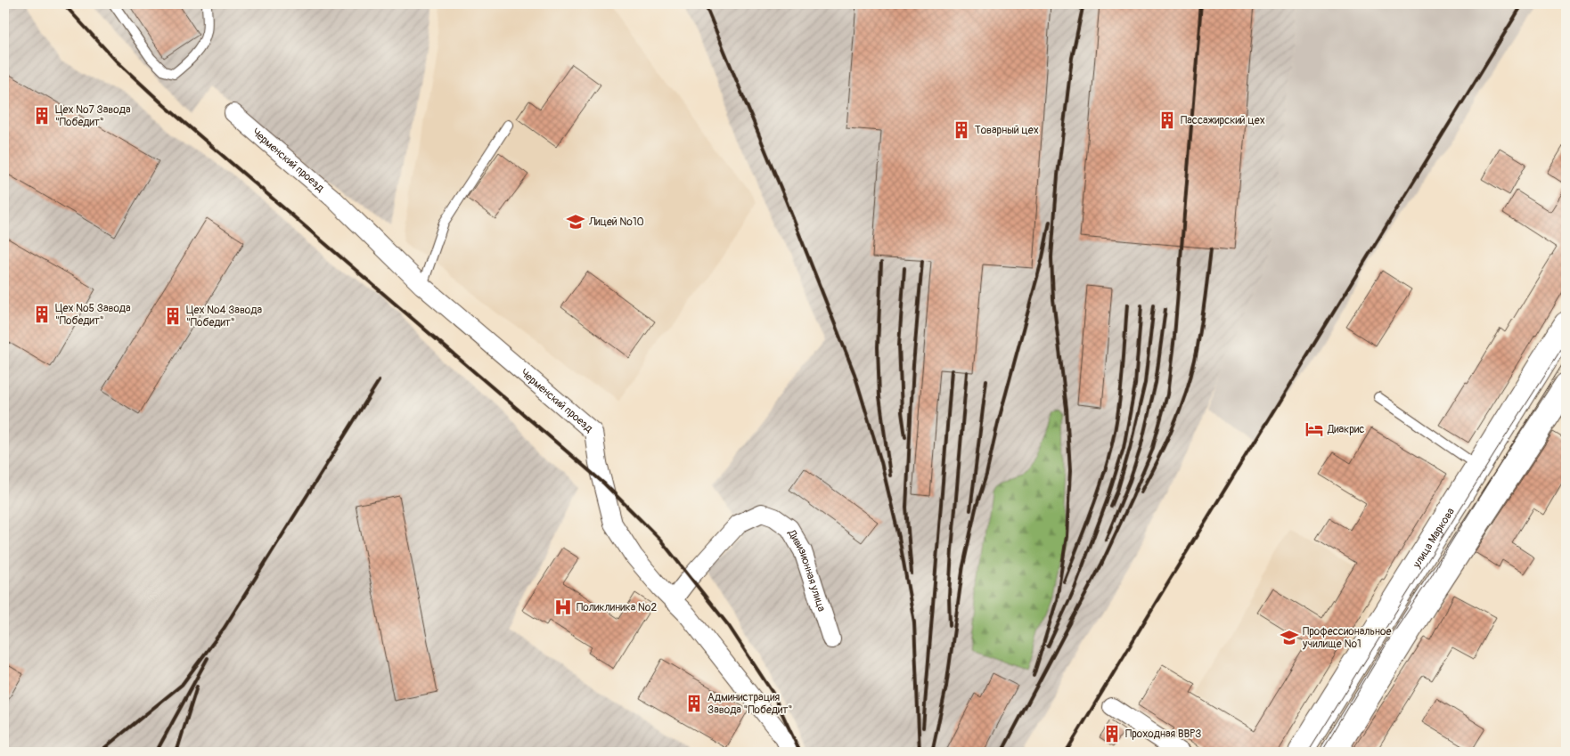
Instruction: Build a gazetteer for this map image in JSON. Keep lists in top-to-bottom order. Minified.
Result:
{"streets":{"main road":["улица Маркова"],"street":["Черменский проезд","Дивизионная улица"]},"crossings":[["Черменский проезд","Дивизионная улица"]],"places":{"building":["Цех №7 Завода \"Победит\"","Пассажирский цех","Товарный цех","Цех №5 Завода \"Победит\"","Цех №4 Завода \"Победит\"","Администрация Завода \"Победит\"","Проходная ВВРЗ"],"school or university":["Лицей №10","Профессиональное училище №1"],"hotel":["Диакрис"],"hospital":["Поликлиника №2"]}}
